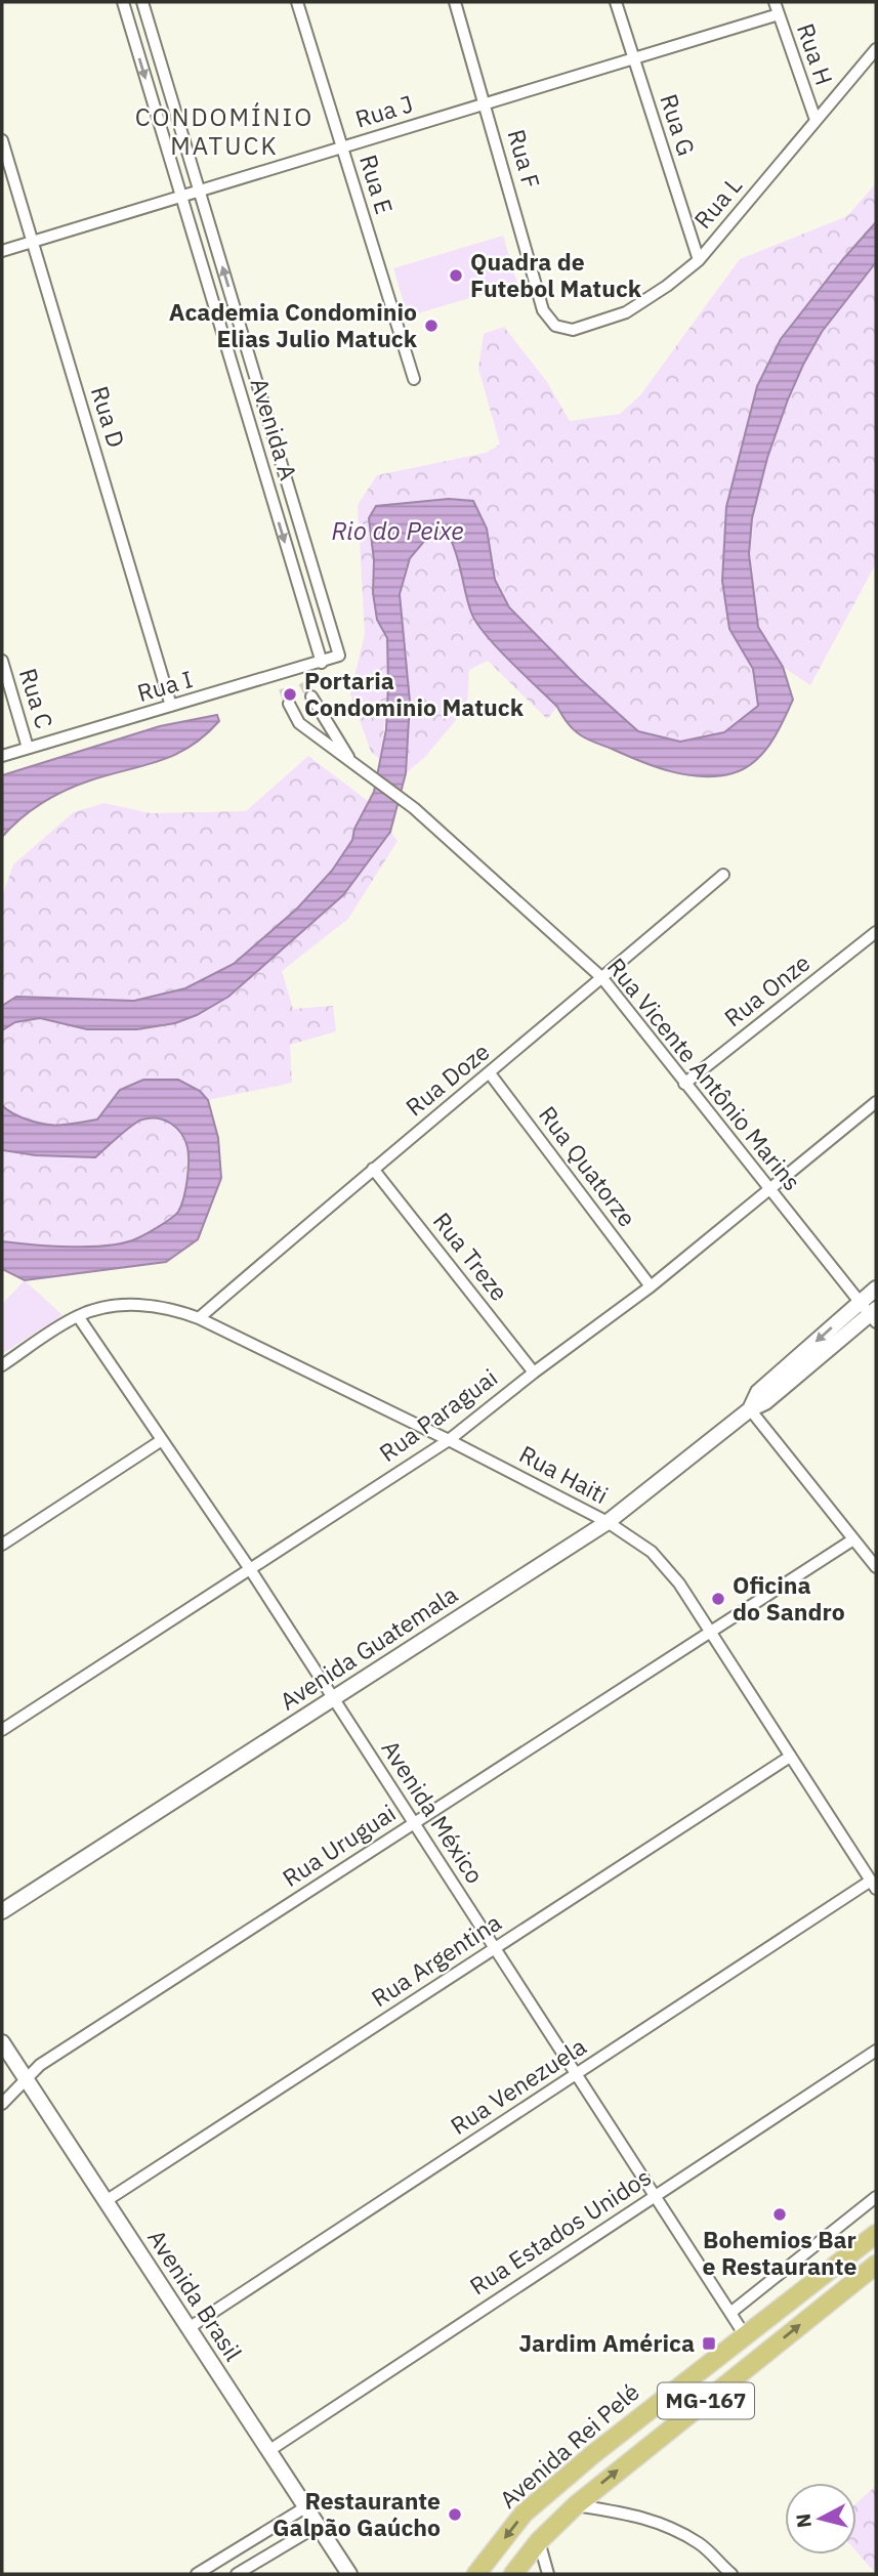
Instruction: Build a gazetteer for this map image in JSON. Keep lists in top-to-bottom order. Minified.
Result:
{"streets":{"main road":["MG-167","Avenida Rei Pelé"],"street":["Rua H","Rua J","Rua G","Rua F","Rua E","Rua L","Rua D","Avenida A","Rua I","Rua C","Rua Onze","Rua Vicente Antônio Marins","Rua Doze","Rua Quatorze","Rua Treze","Rua Paraguai","Rua Haiti","Avenida Guatemala","Avenida México","Rua Uruguai","Rua Argentina","Rua Venezuela","Rua Estados Unidos","Avenida Brasil"]},"crossings":[["Rua H","Rua J"],["Rua H","Rua L"],["Rua J","Rua G"],["Rua J","Rua F"],["Rua J","Rua E"],["Rua J","Rua D"],["Rua J","Avenida A"],["Rua G","Rua L"],["Rua F","Rua L"],["Rua D","Rua I"],["Avenida A","Rua I"],["Rua I","Rua C"],["Rua Onze","Rua Vicente Antônio Marins"],["Rua Vicente Antônio Marins","Rua Doze"],["Rua Vicente Antônio Marins","Rua Paraguai"],["Rua Doze","Rua Quatorze"],["Rua Doze","Rua Treze"],["Rua Doze","Rua Haiti"],["Rua Quatorze","Rua Paraguai"],["Rua Treze","Rua Paraguai"],["Rua Paraguai","Rua Haiti"],["Rua Paraguai","Avenida México"],["Rua Haiti","Avenida Guatemala"],["Rua Haiti","Avenida México"],["Rua Haiti","Rua Uruguai"],["Rua Haiti","Rua Argentina"],["Rua Haiti","Rua Venezuela"],["Avenida Guatemala","Avenida México"],["Avenida México","Rua Uruguai"],["Avenida México","Rua Argentina"],["Avenida México","Rua Venezuela"],["Avenida México","Rua Estados Unidos"],["Avenida México","Avenida Rei Pelé"],["Rua Uruguai","Avenida Brasil"],["Rua Argentina","Avenida Brasil"],["Rua Venezuela","Avenida Brasil"],["Rua Estados Unidos","Avenida Brasil"]],"districts":["CONDOMÍNIO MATUCK"],"water":["Rio do Peixe"],"places":{"other":["Quadra de Futebol Matuck","Academia Condominio Elias Julio Matuck","Portaria Condominio Matuck","Oficina do Sandro","Bohemios Bar e Restaurante","Restaurante Galpão Gaúcho"],"transit":["Jardim América"]},"north":"left"}
